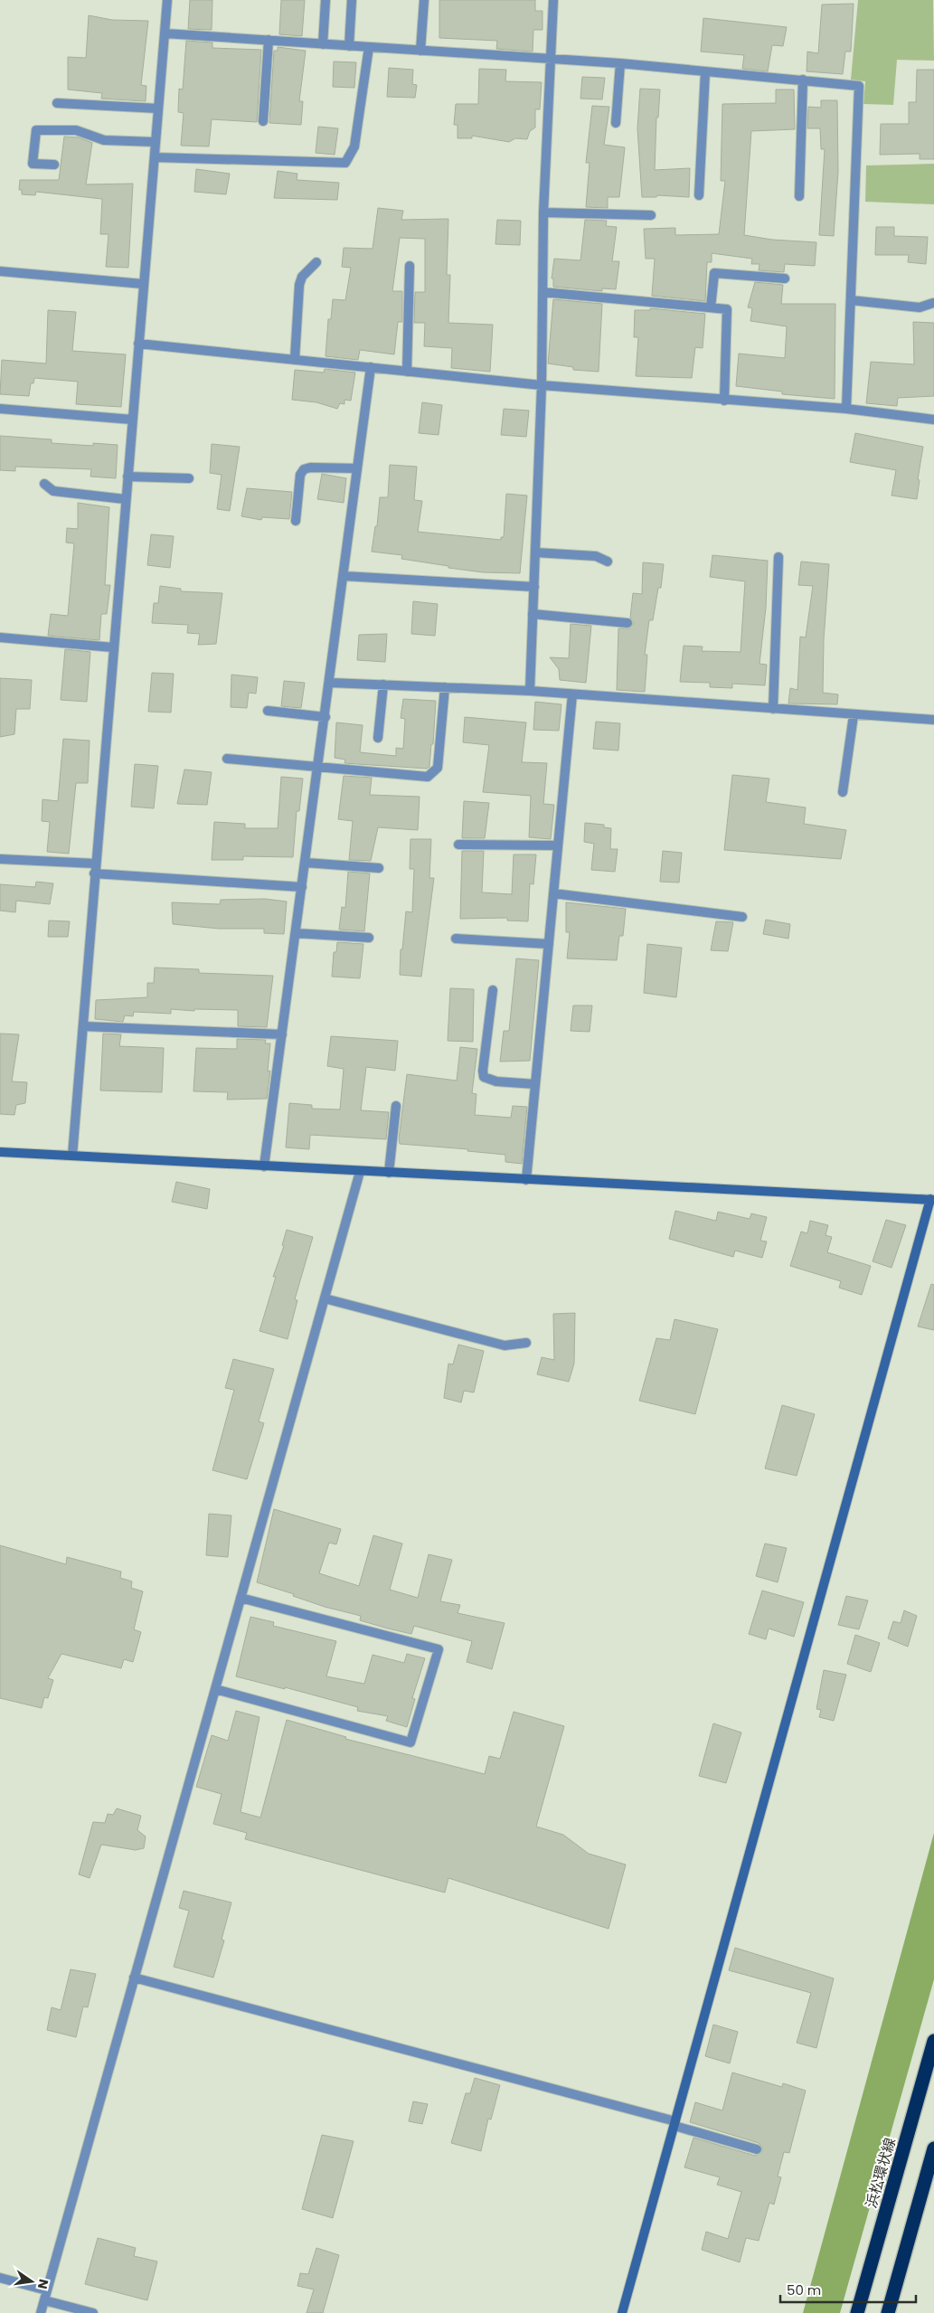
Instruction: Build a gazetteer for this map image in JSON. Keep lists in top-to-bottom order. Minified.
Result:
{"streets":{"highway":["浜松環状線"]},"scale_bar":"50 m","north":"right"}
